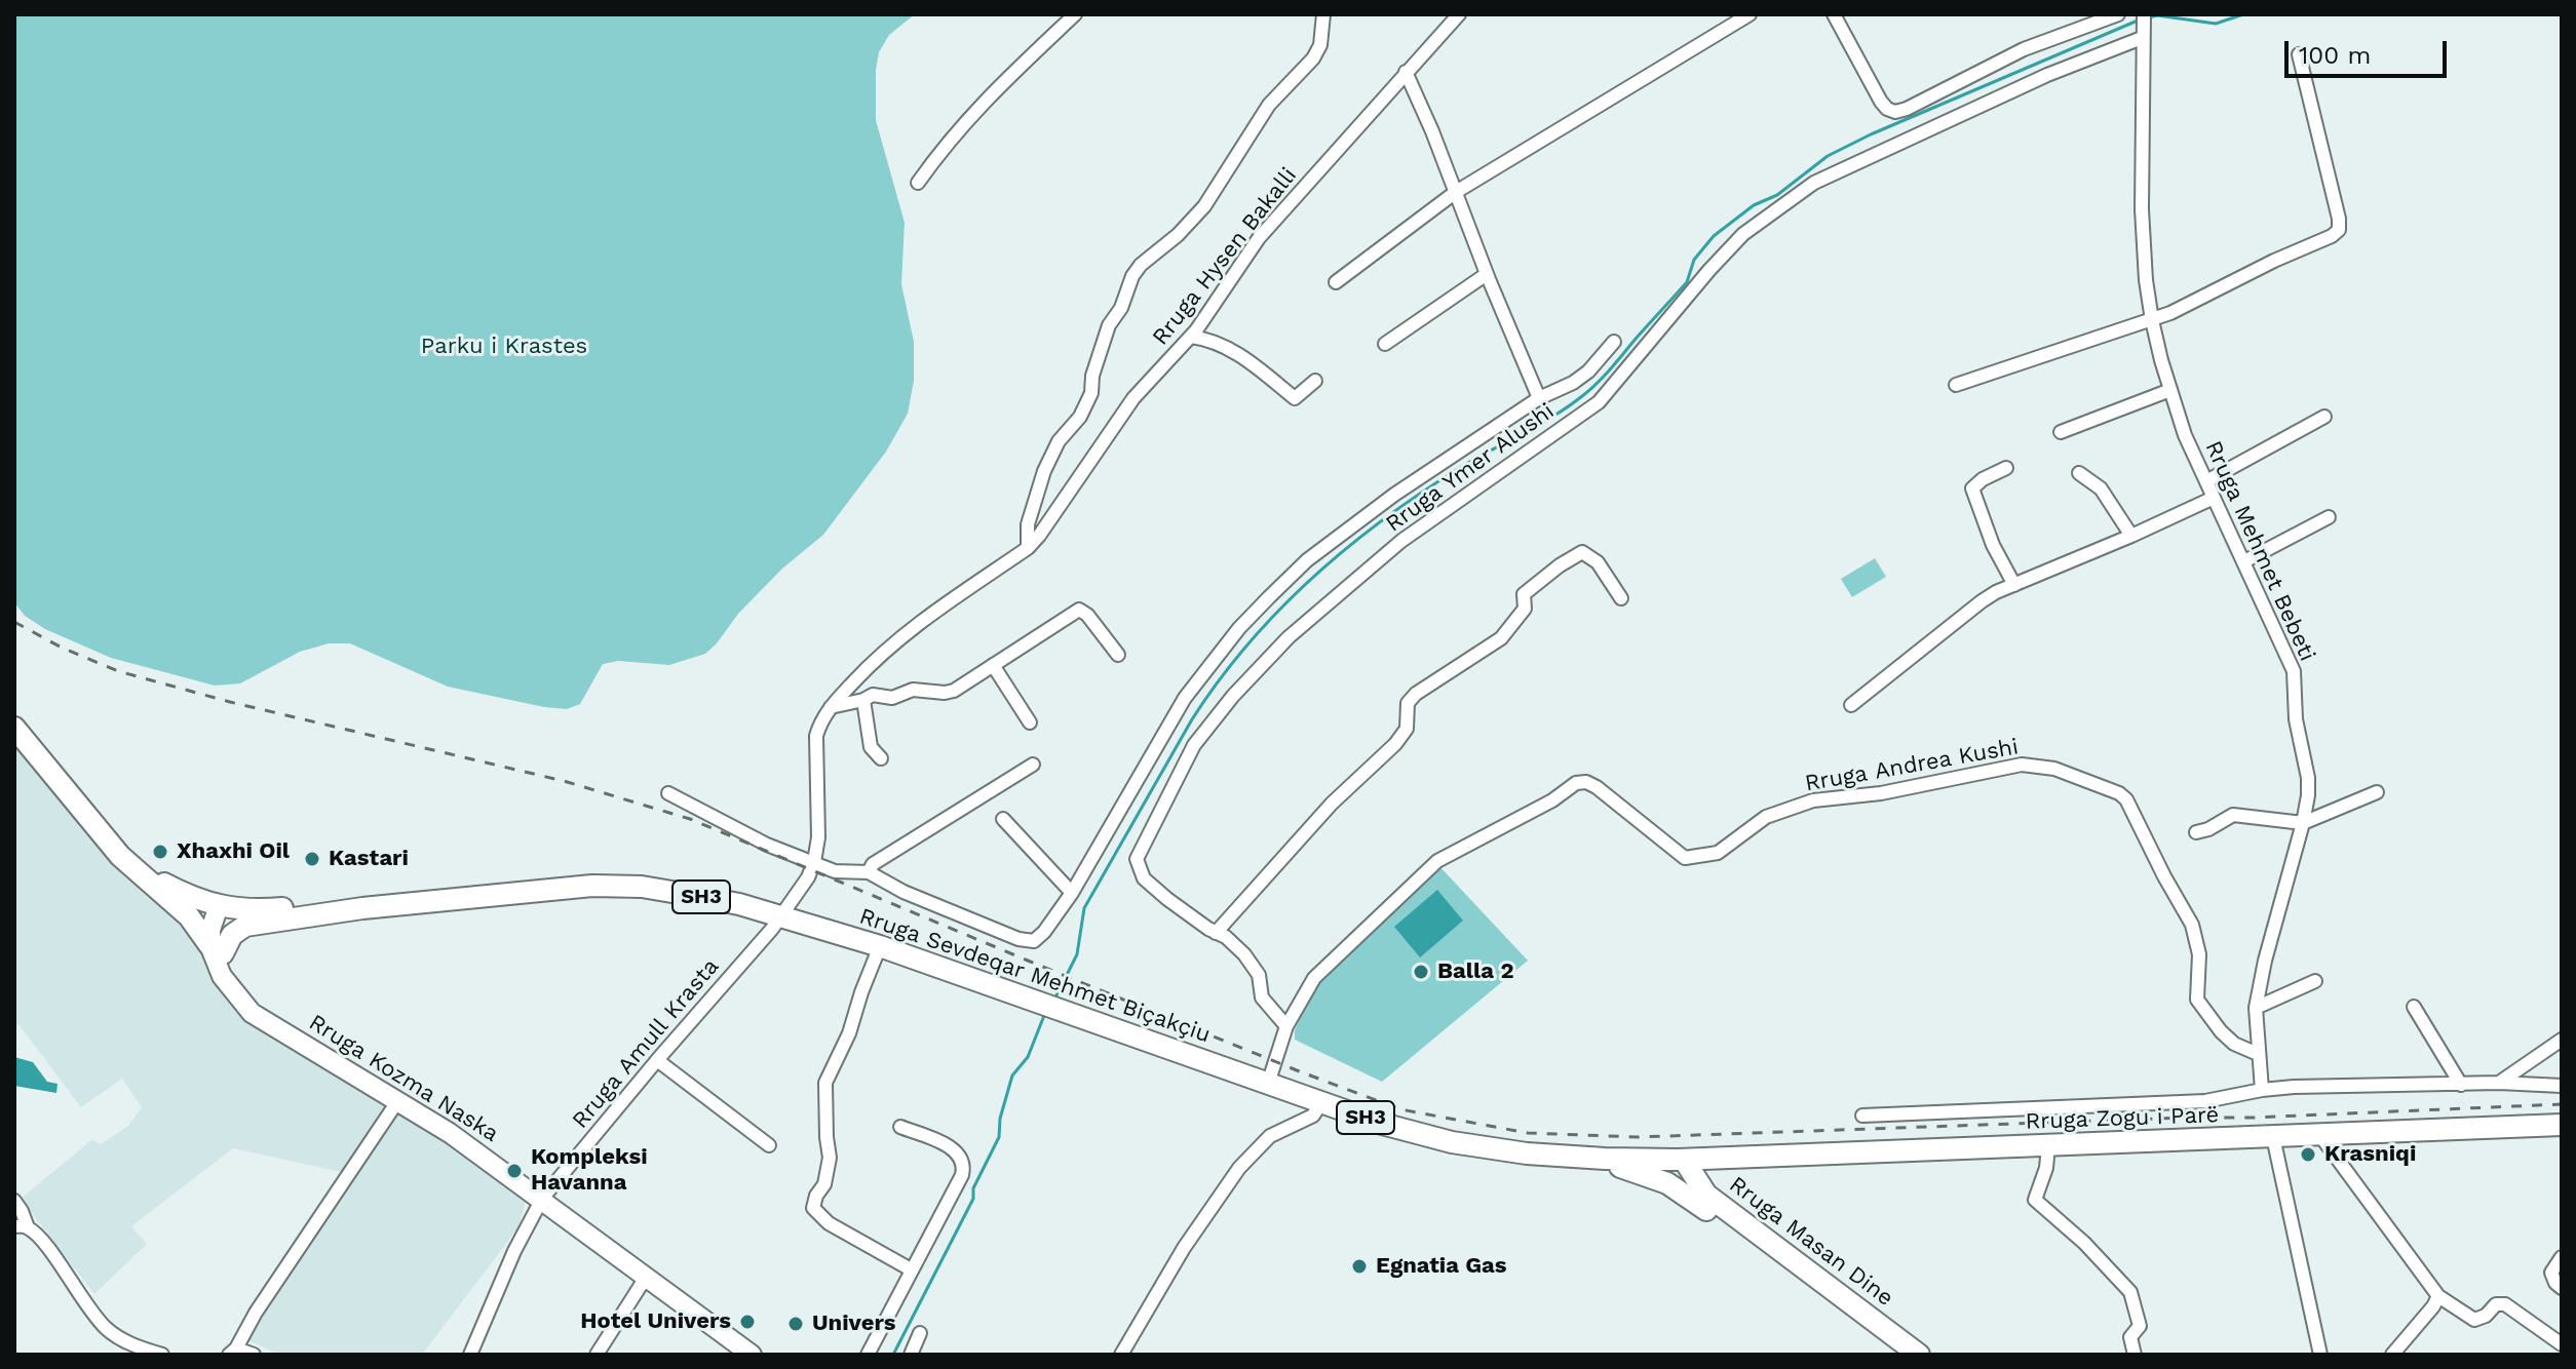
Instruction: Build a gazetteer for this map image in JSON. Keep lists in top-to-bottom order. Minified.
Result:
{"streets":{"main road":["SH3","Rruga Sevdeqar Mehmet Biçakçiu","Rruga Kozma Naska","Rruga Zogu i Parë","Rruga Masan Dine"],"street":["Rruga Hysen Bakalli","Rruga Ymer Alushi","Rruga Mehmet Bebeti","Rruga Andrea Kushi","Rruga Amull Krasta"]},"crossings":[["Rruga Hysen Bakalli","Rruga Sevdeqar Mehmet Biçakçiu"],["Rruga Hysen Bakalli","Rruga Amull Krasta"],["Rruga Ymer Alushi","Rruga Mehmet Bebeti"],["Rruga Ymer Alushi","Rruga Andrea Kushi"],["Rruga Mehmet Bebeti","Rruga Andrea Kushi"],["SH3","Rruga Sevdeqar Mehmet Biçakçiu"],["Rruga Sevdeqar Mehmet Biçakçiu","Rruga Amull Krasta"],["Rruga Sevdeqar Mehmet Biçakçiu","Rruga Zogu i Parë"],["Rruga Sevdeqar Mehmet Biçakçiu","Rruga Masan Dine"],["Rruga Amull Krasta","Rruga Kozma Naska"],["Rruga Zogu i Parë","Rruga Masan Dine"]],"parks":["Parku i Krastes"],"places":["Xhaxhi Oil","Kastari","Balla 2","Krasniqi","Kompleksi Havanna","Egnatia Gas","Hotel Univers","Univers"],"scale_bar":"100 m"}
